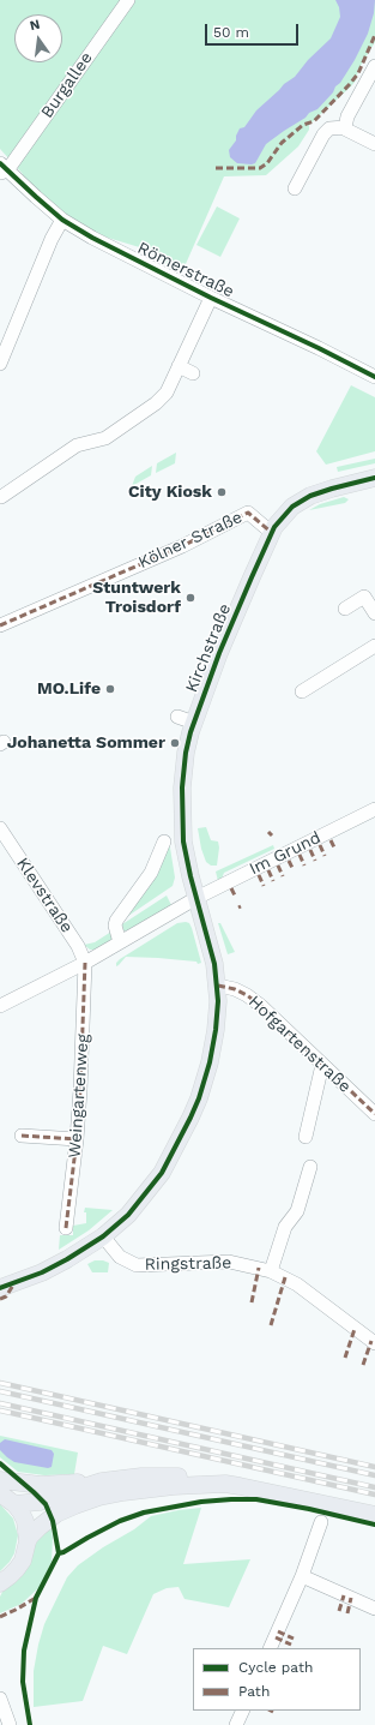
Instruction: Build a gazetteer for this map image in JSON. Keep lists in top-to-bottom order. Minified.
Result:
{"streets":{"main road":["Kirchstraße"],"street":["Burgallee","Römerstraße","Kölner Straße","Im Grund","Klevstraße","Hofgartenstraße","Weingartenweg","Ringstraße"]},"crossings":[["Burgallee","Römerstraße"],["Kölner Straße","Kirchstraße"],["Kirchstraße","Im Grund"],["Kirchstraße","Hofgartenstraße"],["Kirchstraße","Ringstraße"],["Klevstraße","Weingartenweg"]],"places":["City Kiosk","Stuntwerk Troisdorf","MO.Life","Johanetta Sommer"],"legend":["Cycle path","Path"],"scale_bar":"50 m","north":"top"}
